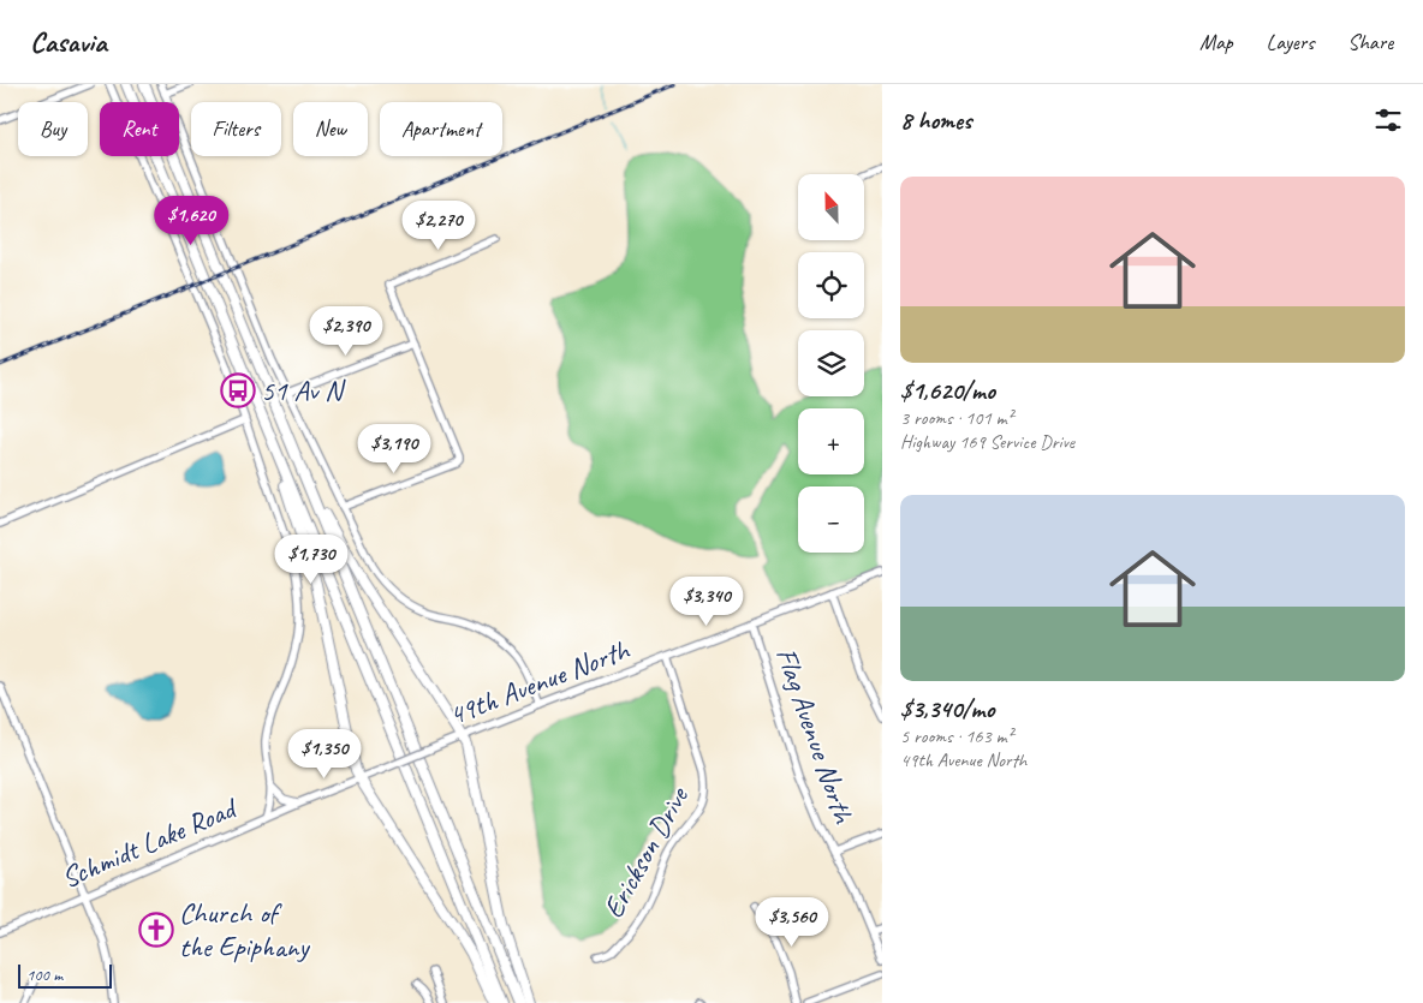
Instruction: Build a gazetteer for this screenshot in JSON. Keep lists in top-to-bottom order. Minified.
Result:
{"streets":{"street":["49th Avenue North","Flag Avenue North","Schmidt Lake Road","Erickson Drive"]},"crossings":[["49th Avenue North","Flag Avenue North"],["49th Avenue North","Schmidt Lake Road"],["49th Avenue North","Erickson Drive"]],"places":{"bus stop":["51 Av N"],"church":["Church of the Epiphany"]},"scale_bar":"100 m","north":"top","page":{"header":"Casavia","nav":["Map","Layers","Share"],"heading":"8 homes","chip":["Buy","Rent","Filters","New","Apartment"],"list":[{"name":"$1,620/mo","note":"3 rooms · 101 m² · Highway 169 Service Drive"},{"name":"$3,340/mo","note":"5 rooms · 163 m² · 49th Avenue North"}],"map_buttons":["+","−"],"price":["$1,620","$2,270","$2,390","$3,190","$1,730","$3,340","$1,350","$3,560"],"scale":"100 m"}}
